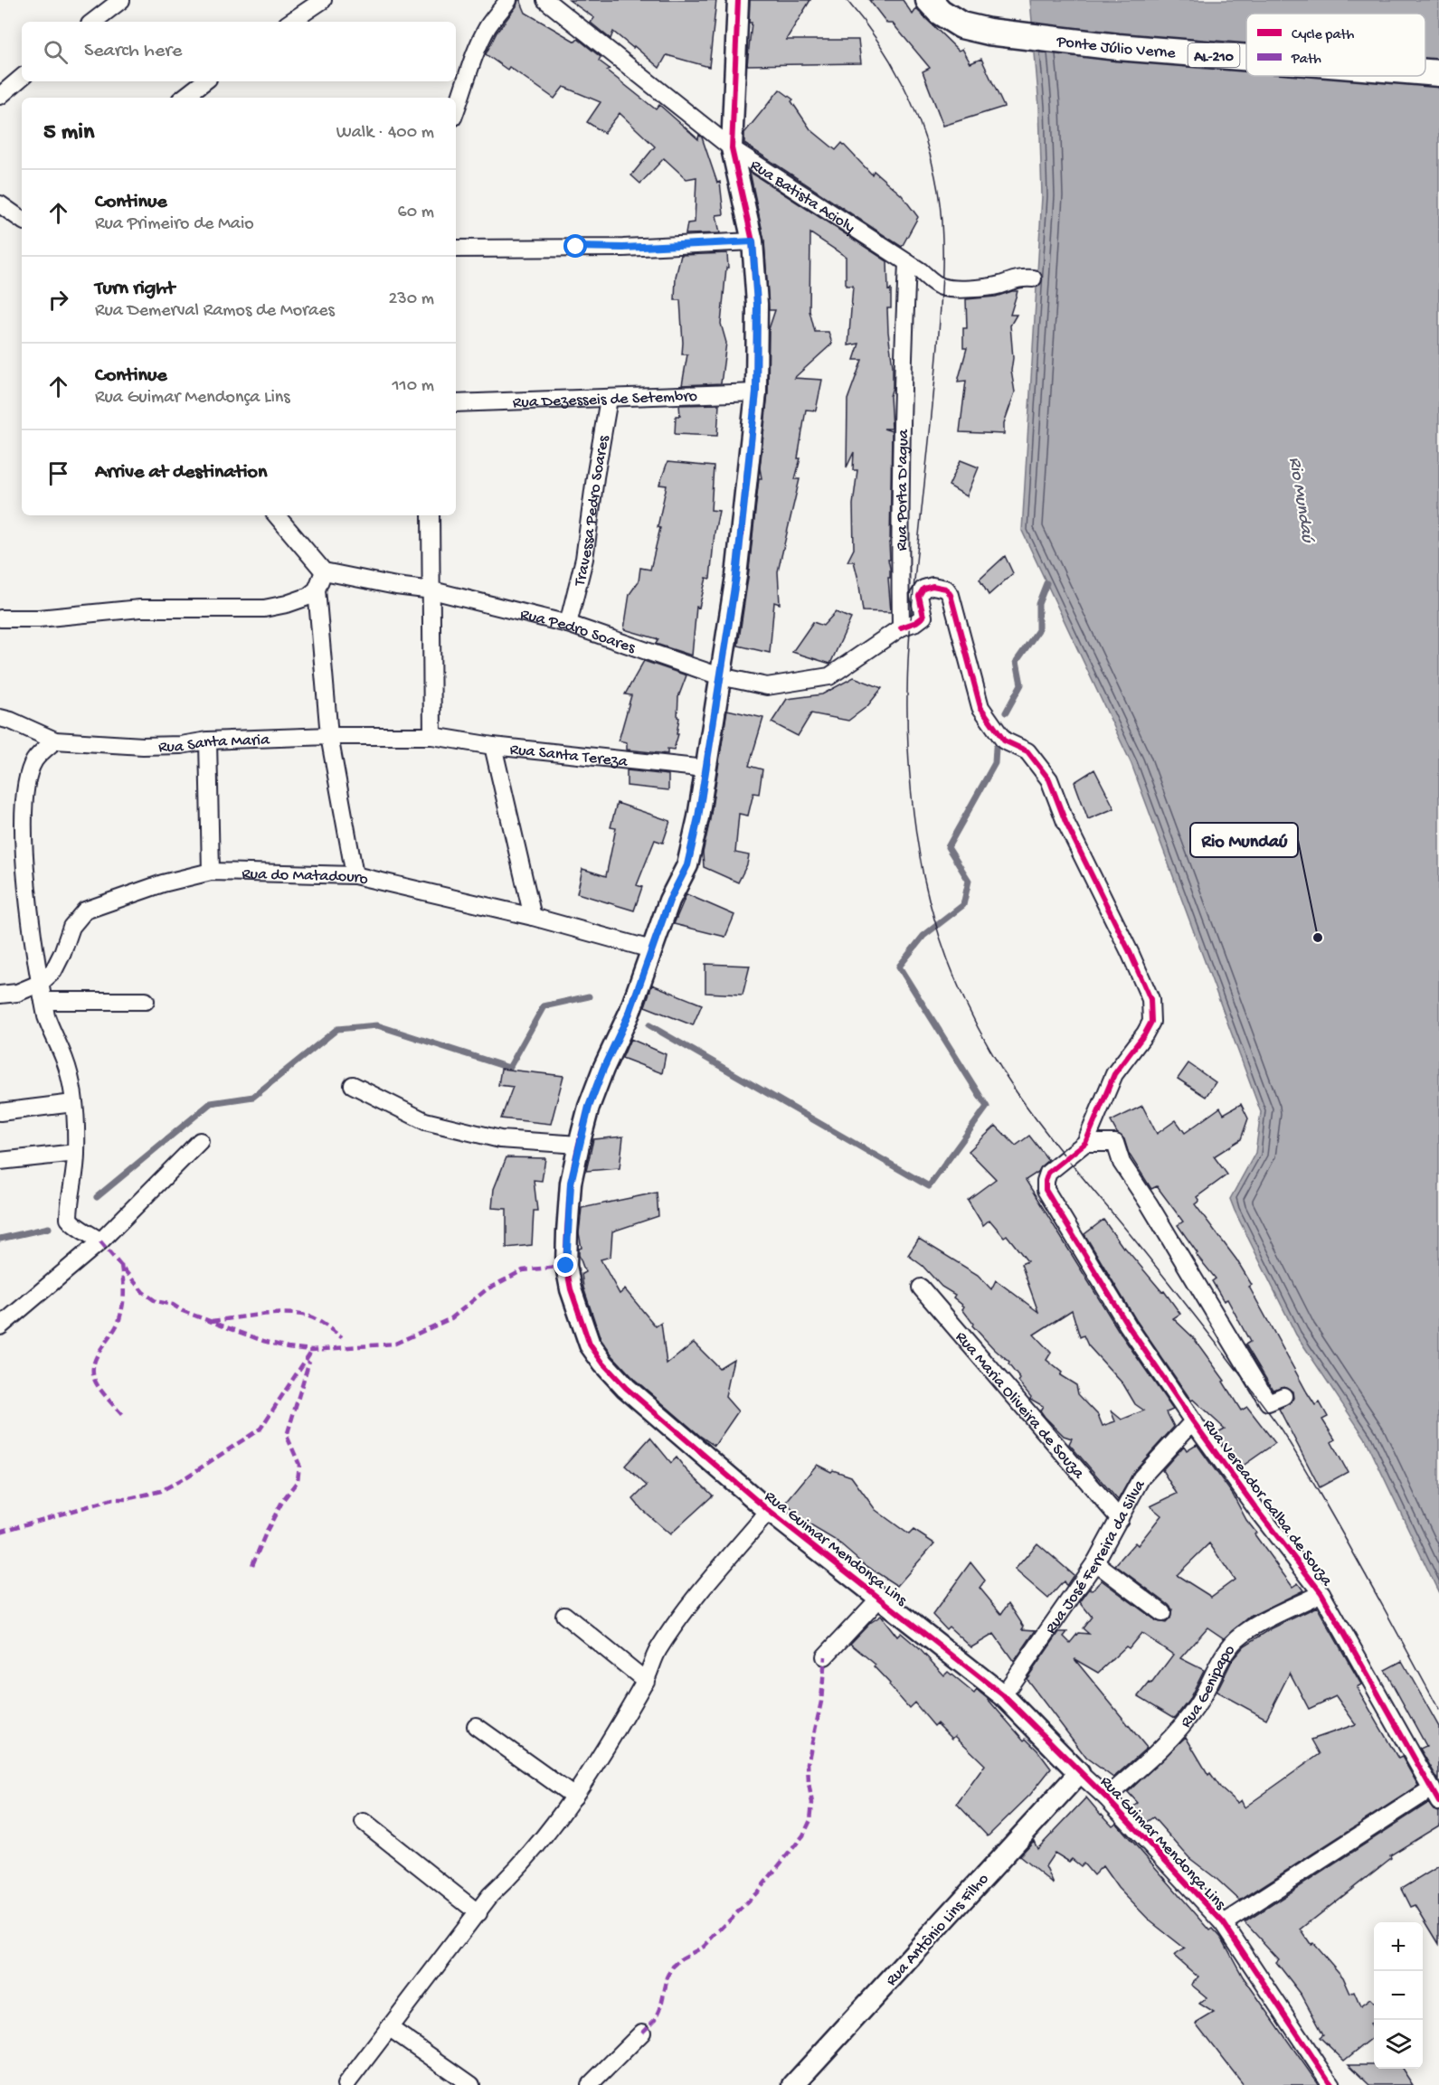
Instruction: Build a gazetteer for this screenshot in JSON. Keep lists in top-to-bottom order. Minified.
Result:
{"streets":{"main road":["Ponte Júlio Verne","AL-210"],"street":["Rua Batista Acioly","Rua Dezesseis de Setembro","Rua Porta D'agua","Travessa Pedro Soares","Rua Pedro Soares","Rua Santa Maria","Rua Santa Tereza","Rua do Matadouro","Rua Maria Oliveira de Souza","Rua Vereador Galba de Souza","Rua Guimar Mendonça Lins","Rua José Ferreira da Silva","Rua Genipapo","Rua Antônio Lins Filho"]},"crossings":[["Rua Batista Acioly","Rua Porta D'agua"],["Rua Batista Acioly","Rua Guimar Mendonça Lins"],["Rua Dezesseis de Setembro","Travessa Pedro Soares"],["Rua Dezesseis de Setembro","Rua Guimar Mendonça Lins"],["Rua Porta D'agua","Rua Pedro Soares"],["Travessa Pedro Soares","Rua Pedro Soares"],["Rua Pedro Soares","Rua Guimar Mendonça Lins"],["Rua Santa Maria","Rua Santa Tereza"],["Rua Santa Tereza","Rua Guimar Mendonça Lins"],["Rua do Matadouro","Rua Guimar Mendonça Lins"],["Rua Maria Oliveira de Souza","Rua José Ferreira da Silva"],["Rua Vereador Galba de Souza","Rua José Ferreira da Silva"],["Rua Vereador Galba de Souza","Rua Genipapo"],["Rua Guimar Mendonça Lins","Rua José Ferreira da Silva"],["Rua Guimar Mendonça Lins","Rua Genipapo"],["Rua Guimar Mendonça Lins","Rua Antônio Lins Filho"]],"water":["Rio Mundaú"],"places":["Rio Mundaú"],"legend":["Cycle path","Path"],"page":{"search":"Search here","heading":["5 min","Walk · 400 m"],"list":[["Continue","Rua Primeiro de Maio","60 m"],["Turn right","Rua Demerval Ramos de Moraes","230 m"],["Continue","Rua Guimar Mendonça Lins","110 m"],"Arrive at destination"],"map_buttons":["+","−"]}}
